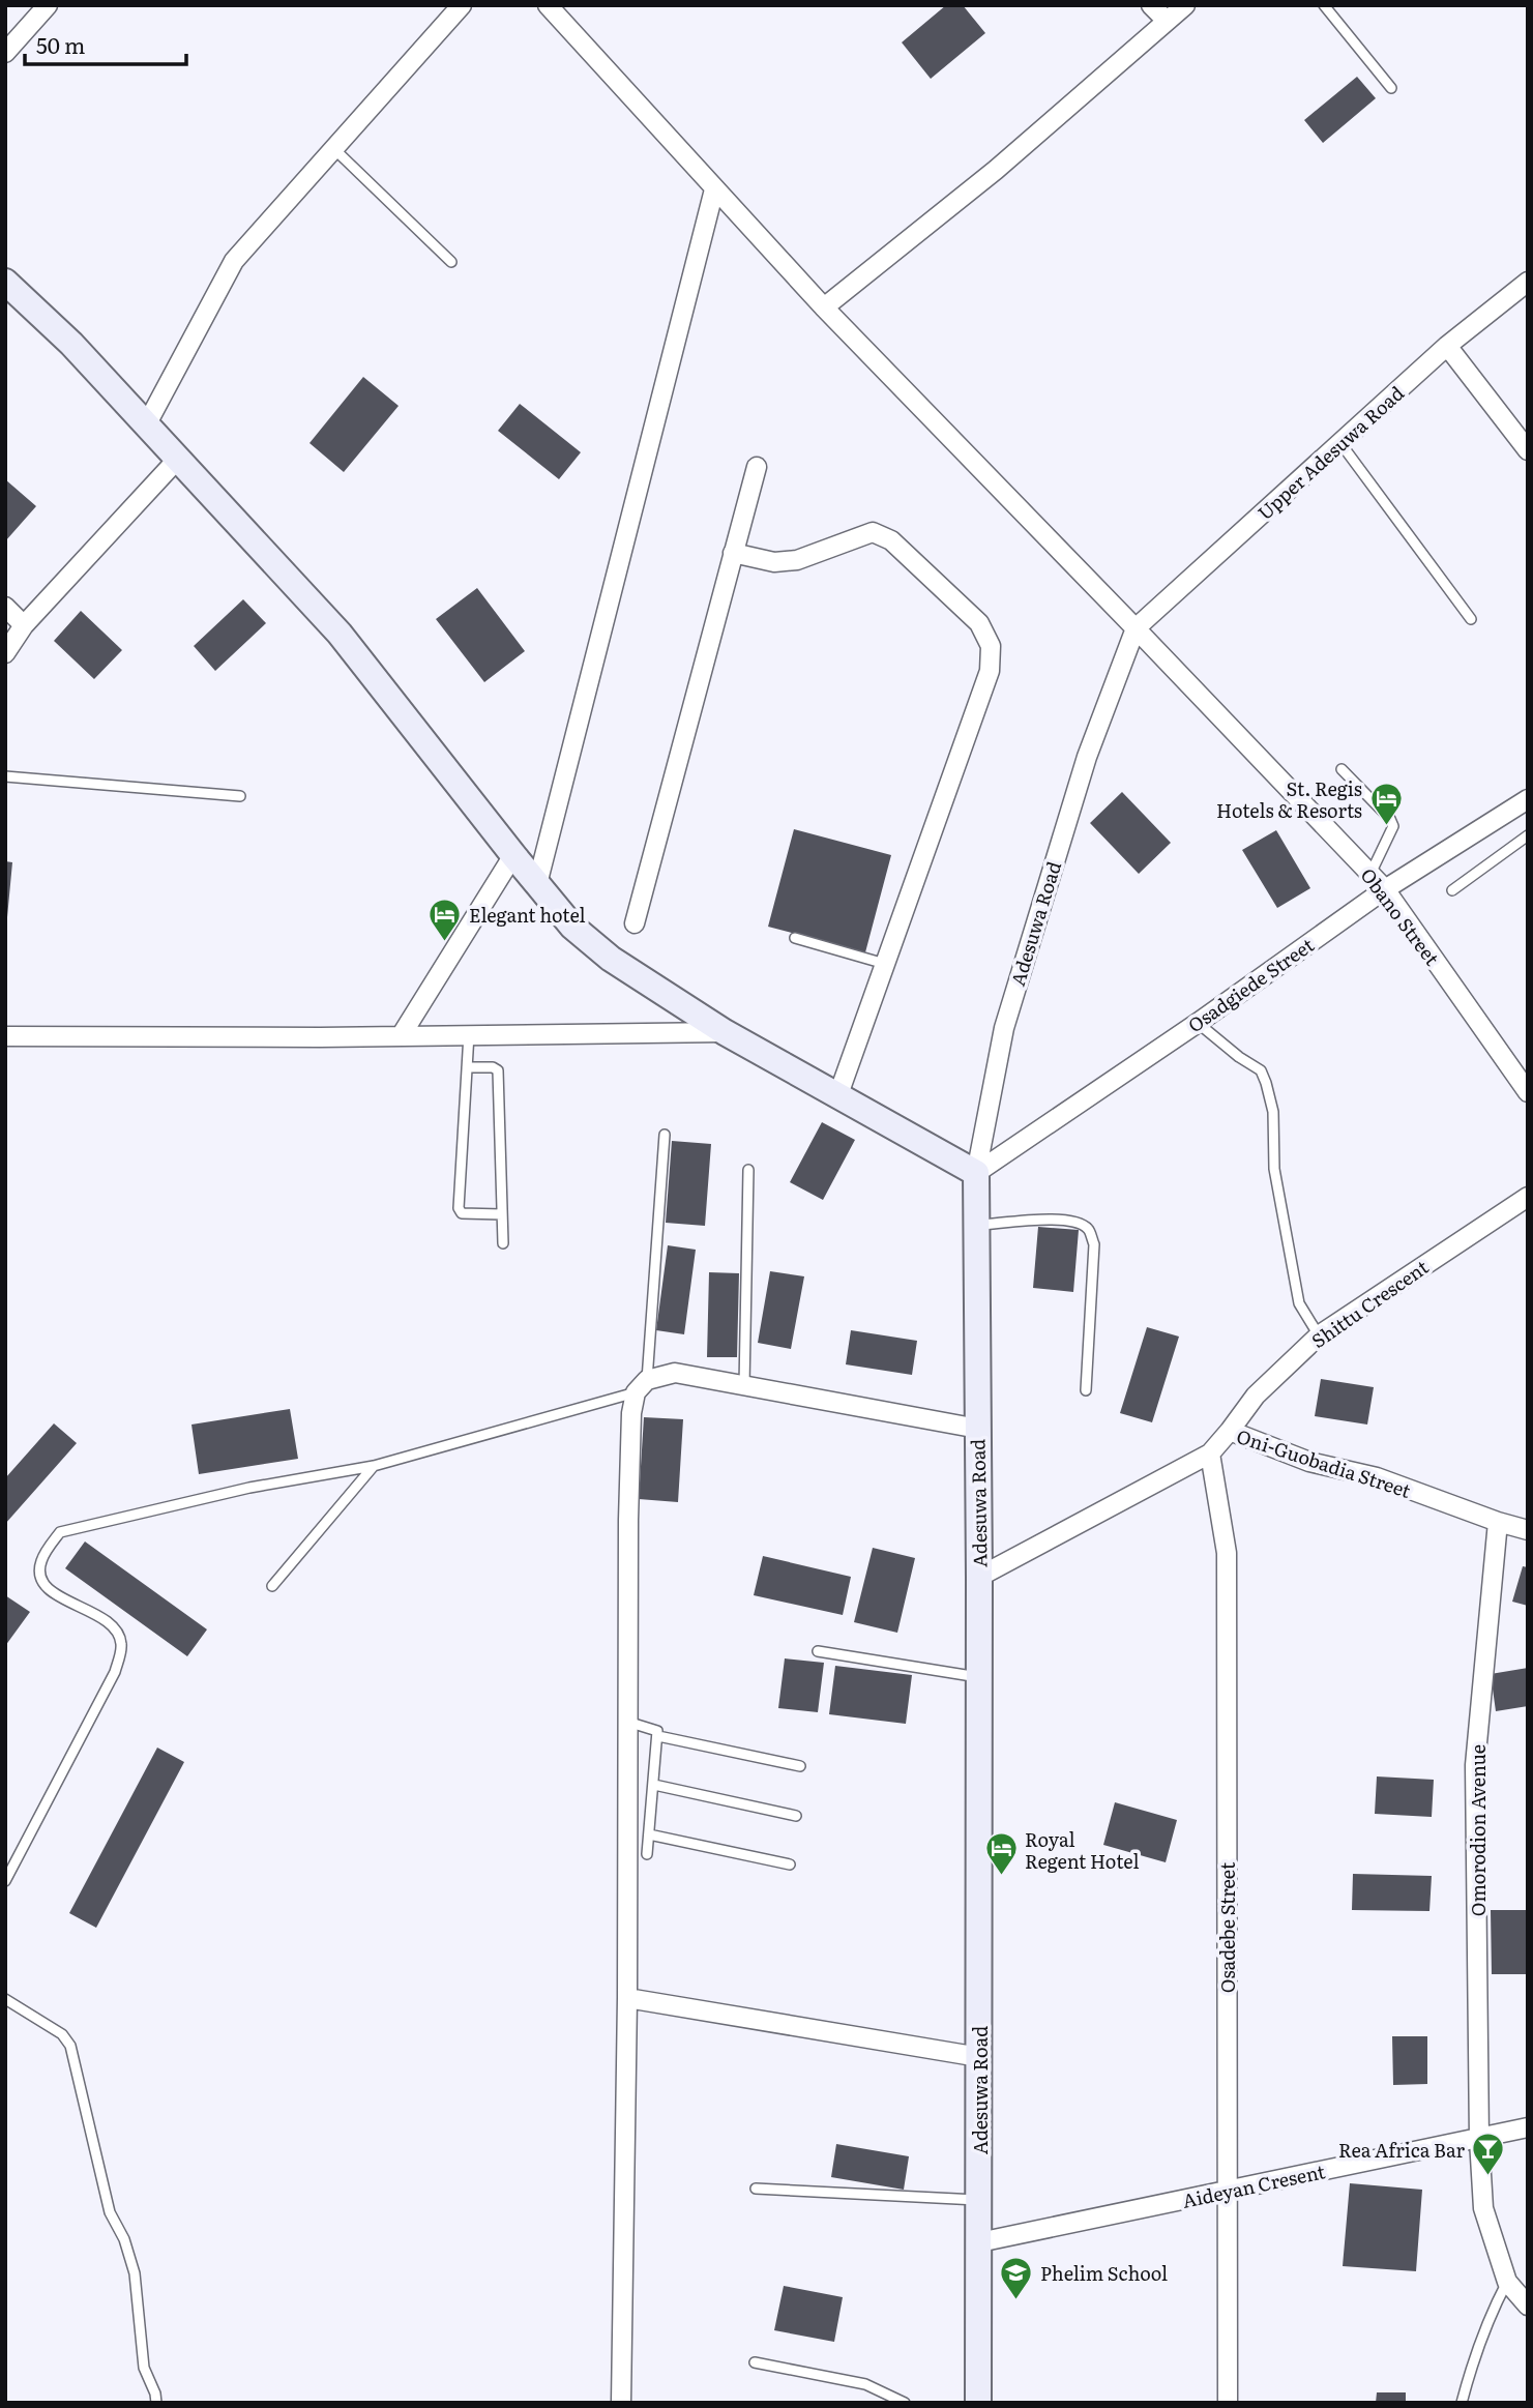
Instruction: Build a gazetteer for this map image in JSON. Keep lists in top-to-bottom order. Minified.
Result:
{"streets":{"street":["Upper Adesuwa Road","Obano Street","Adesuwa Road","Osadgiede Street","Shittu Crescent","Oni-Guobadia Street","Omorodion Avenue","Osadebe Street","Aideyan Cresent"]},"crossings":[["Upper Adesuwa Road","Obano Street"],["Upper Adesuwa Road","Adesuwa Road"],["Obano Street","Adesuwa Road"],["Obano Street","Osadgiede Street"],["Adesuwa Road","Osadgiede Street"],["Adesuwa Road","Oni-Guobadia Street"],["Adesuwa Road","Aideyan Cresent"],["Shittu Crescent","Oni-Guobadia Street"],["Oni-Guobadia Street","Omorodion Avenue"],["Oni-Guobadia Street","Osadebe Street"],["Omorodion Avenue","Aideyan Cresent"],["Osadebe Street","Aideyan Cresent"]],"places":{"hotel":["St. Regis Hotels & Resorts","Elegant hotel","Royal Regent Hotel"],"bar":["Rea Africa Bar"],"school or university":["Phelim School"]},"scale_bar":"50 m"}
